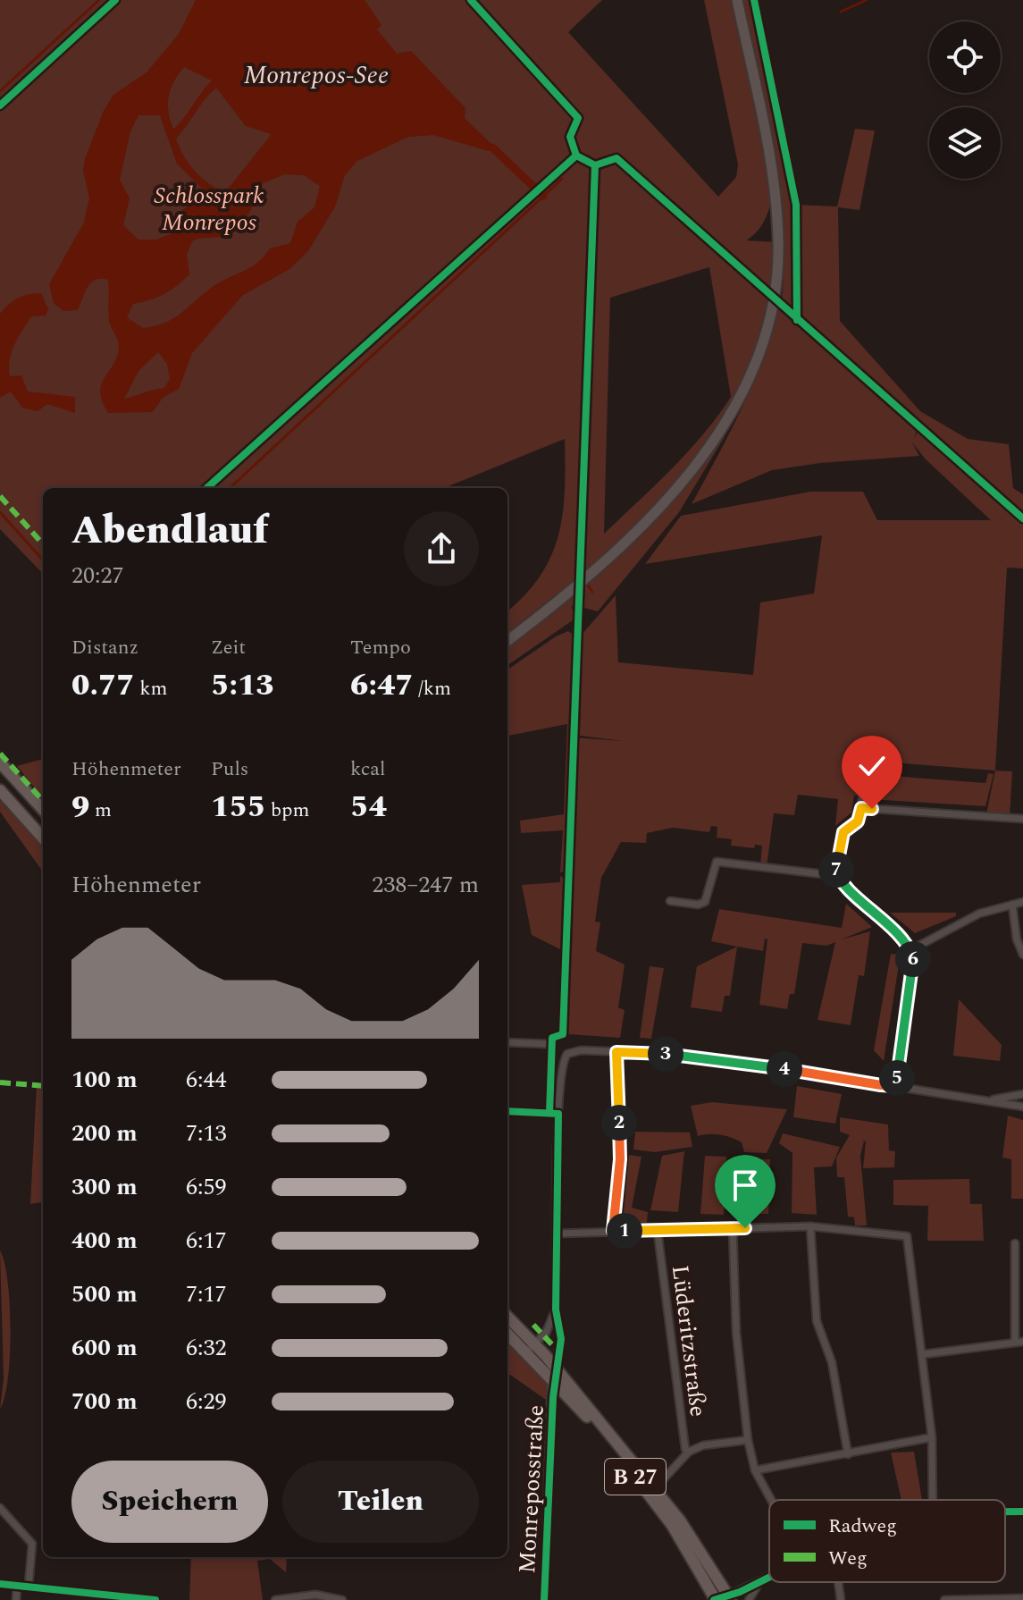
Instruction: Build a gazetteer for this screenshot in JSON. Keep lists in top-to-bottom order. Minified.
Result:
{"streets":{"main road":["B 27"],"street":["Lüderitzstraße","Monreposstraße"]},"crossings":[["Lüderitzstraße","B 27"],["B 27","Monreposstraße"]],"water":["Monrepos-See"],"parks":["Schlosspark Monrepos"],"legend":["Radweg","Weg"],"page":{"heading":["Abendlauf","20:27"],"stats":[["Distanz","0.77 km"],["Zeit","5:13"],["Tempo","6:47 /km"],["Höhenmeter","9 m"],["Puls","155 bpm"],["kcal","54"]],"pins":["7","6","3","4","5","2","1"],"chart":["Höhenmeter","238–247 m"],"list":[{"name":"100 m","note":"6:44"},{"name":"200 m","note":"7:13"},{"name":"300 m","note":"6:59"},{"name":"400 m","note":"6:17"},{"name":"500 m","note":"7:17"},{"name":"600 m","note":"6:32"},{"name":"700 m","note":"6:29"}],"buttons":["Speichern","Teilen"]}}
